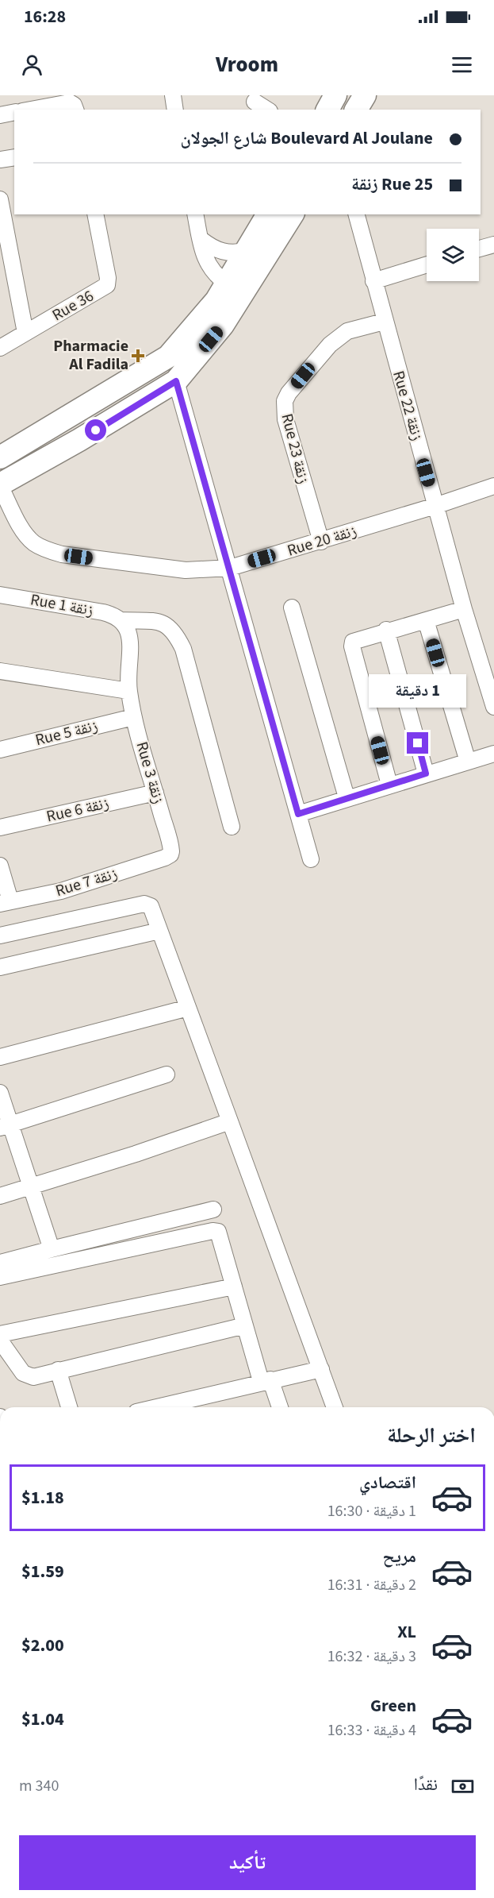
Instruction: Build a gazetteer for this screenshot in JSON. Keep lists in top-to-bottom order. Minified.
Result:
{"streets":{"street":["Rue 36","Rue 22 زنقة","Rue 23 زنقة","Rue 20 زنقة","Rue 1 زنقة","Rue 5 زنقة","Rue 3 زنقة","Rue 6 زنقة","Rue 7 زنقة"]},"crossings":[["Rue 22 زنقة","Rue 23 زنقة"],["Rue 22 زنقة","Rue 20 زنقة"],["Rue 23 زنقة","Rue 20 زنقة"],["Rue 1 زنقة","Rue 3 زنقة"],["Rue 5 زنقة","Rue 3 زنقة"],["Rue 3 زنقة","Rue 6 زنقة"],["Rue 3 زنقة","Rue 7 زنقة"]],"places":{"health":["Pharmacie Al Fadila"]},"page":{"status":"16:28","header":"Vroom","banner":["Boulevard Al Joulane شارع الجولان","Rue 25 زنقة"],"bubble":"1 دقيقة","heading":"اختر الرحلة","list":[{"name":"اقتصادي","note":"1 دقيقة · 16:30","value":"$1.18"},{"name":"مريح","note":"2 دقيقة · 16:31","value":"$1.59"},{"name":"XL","note":"3 دقيقة · 16:32","value":"$2.00"},{"name":"Green","note":"4 دقيقة · 16:33","value":"$1.04"}],"pay":["نقدًا","340 m"],"buttons":"تأكيد"}}
